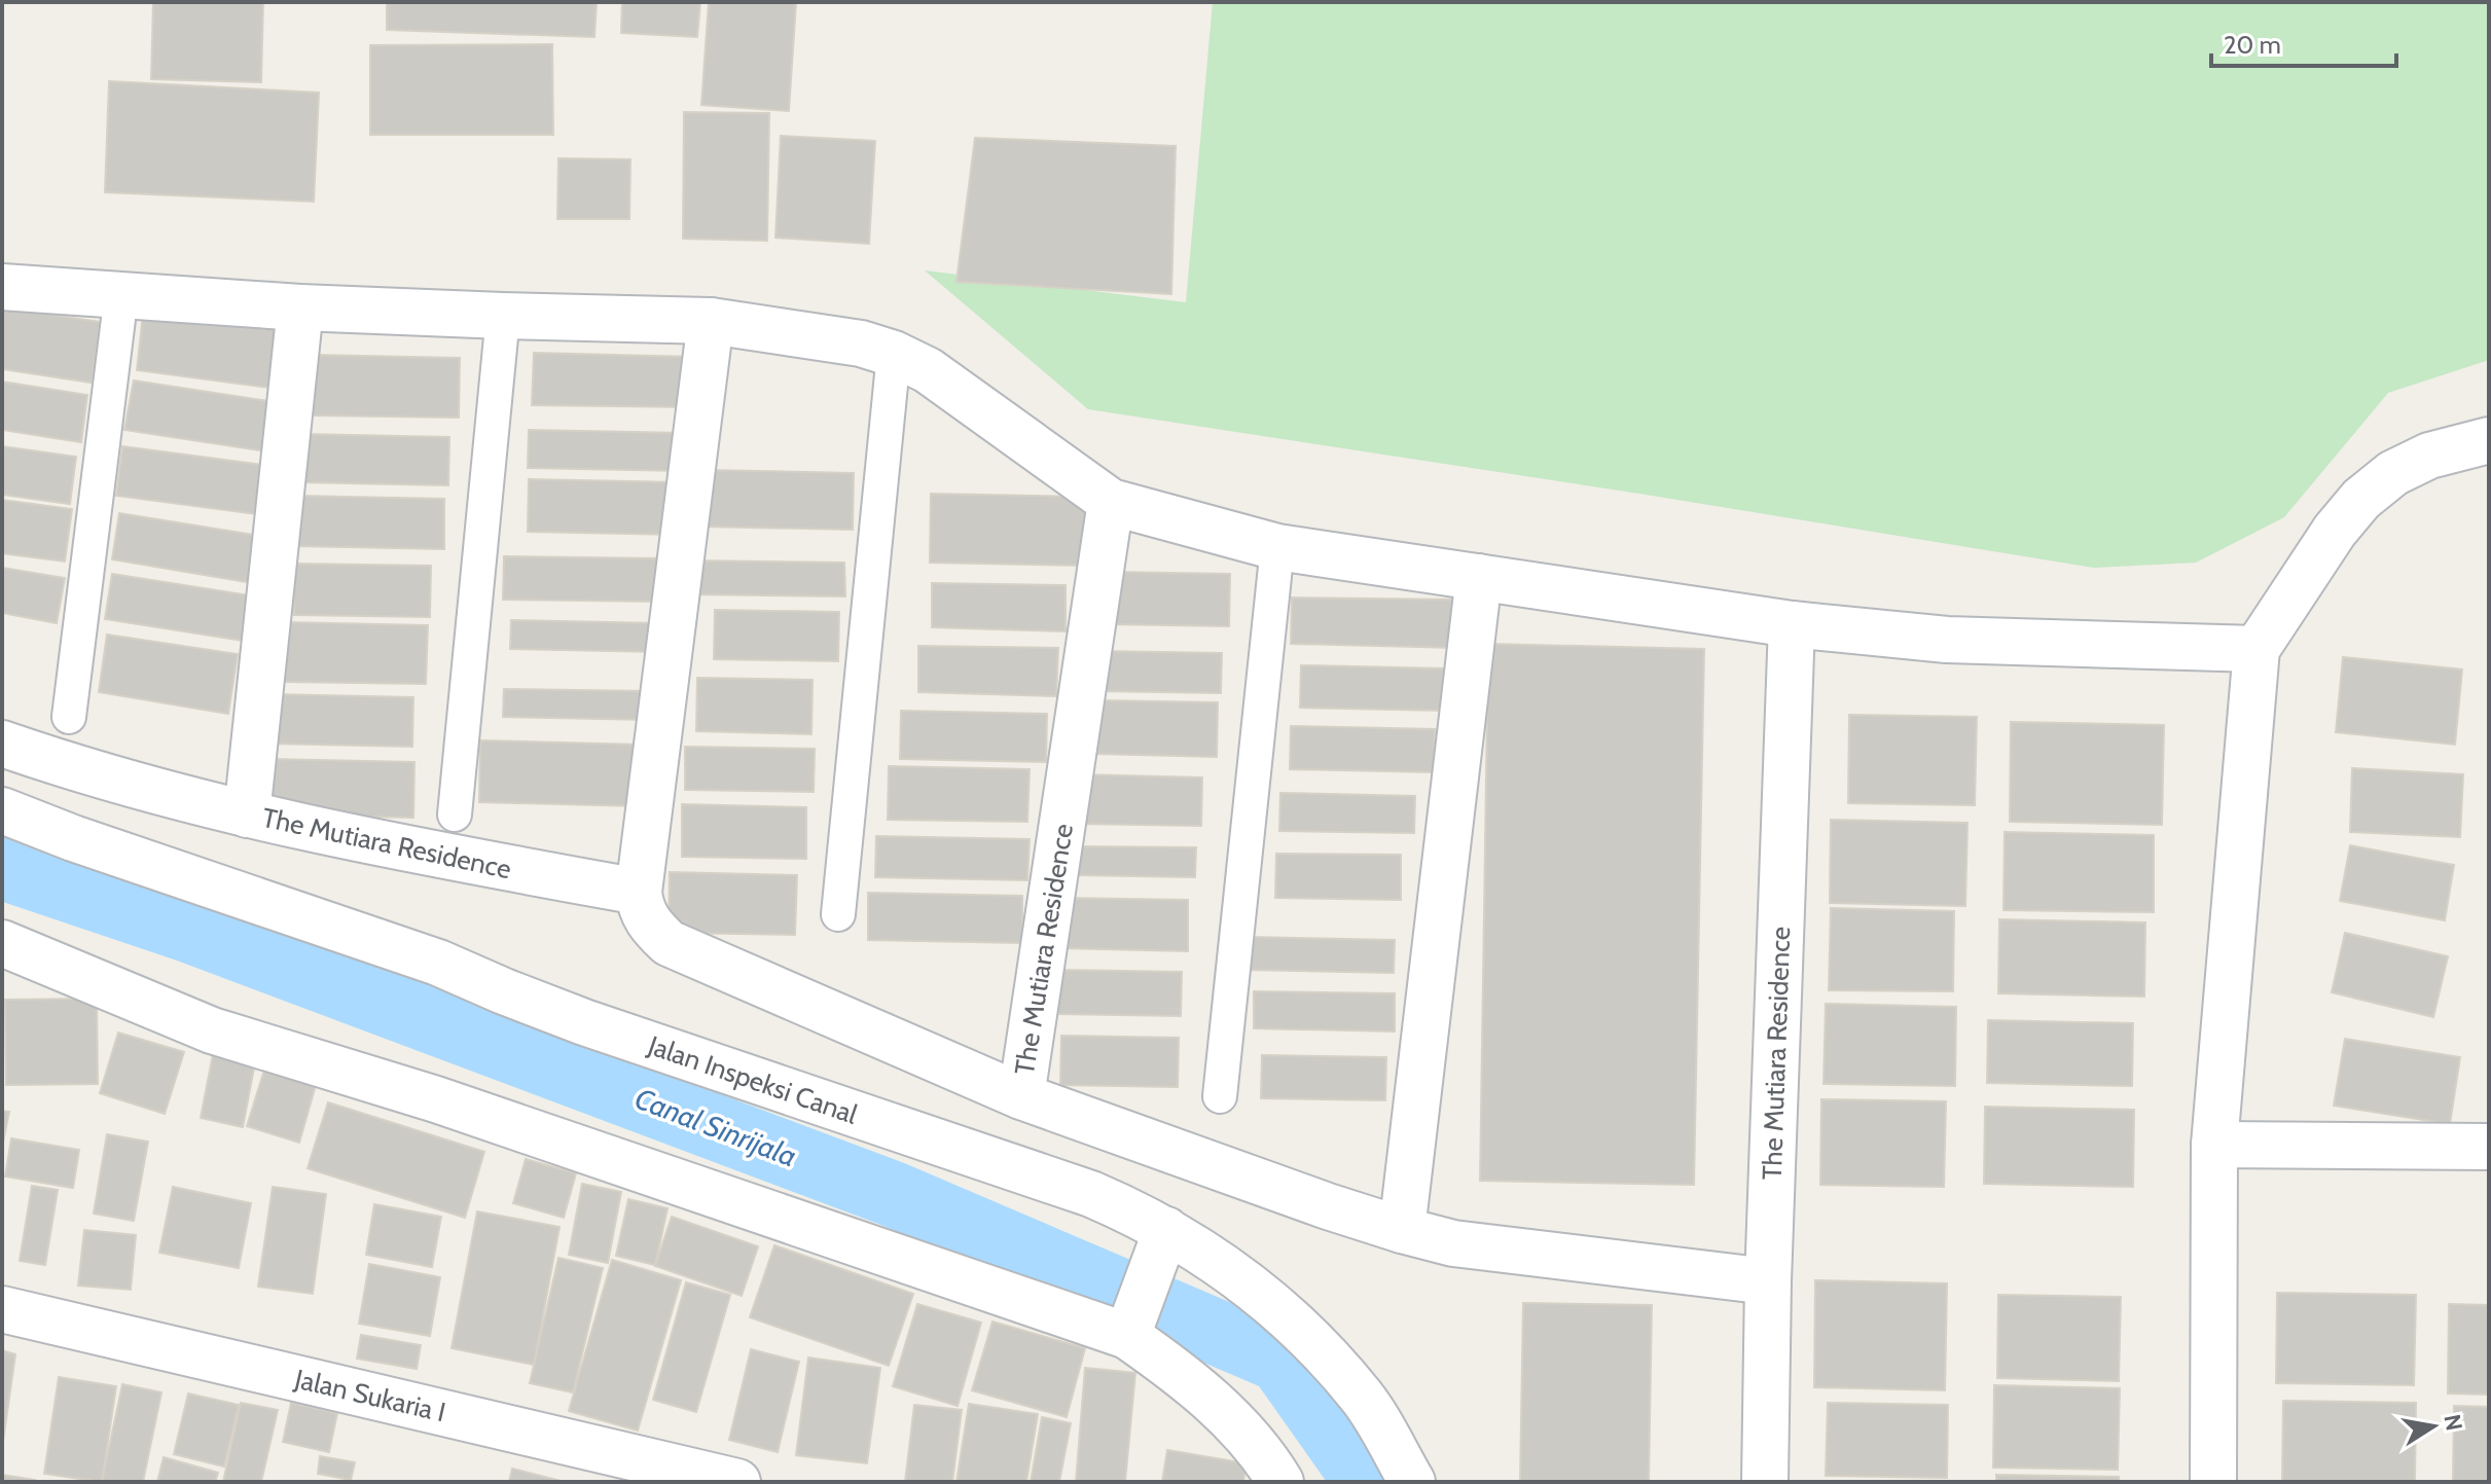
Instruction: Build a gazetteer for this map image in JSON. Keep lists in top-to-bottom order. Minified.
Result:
{"streets":{"street":["The Mutiara Residence","Jalan Inspeksi Canal","Jalan Sukaria I"]},"water":["Canal Sinrijala"],"scale_bar":"20 m","north":"right"}
